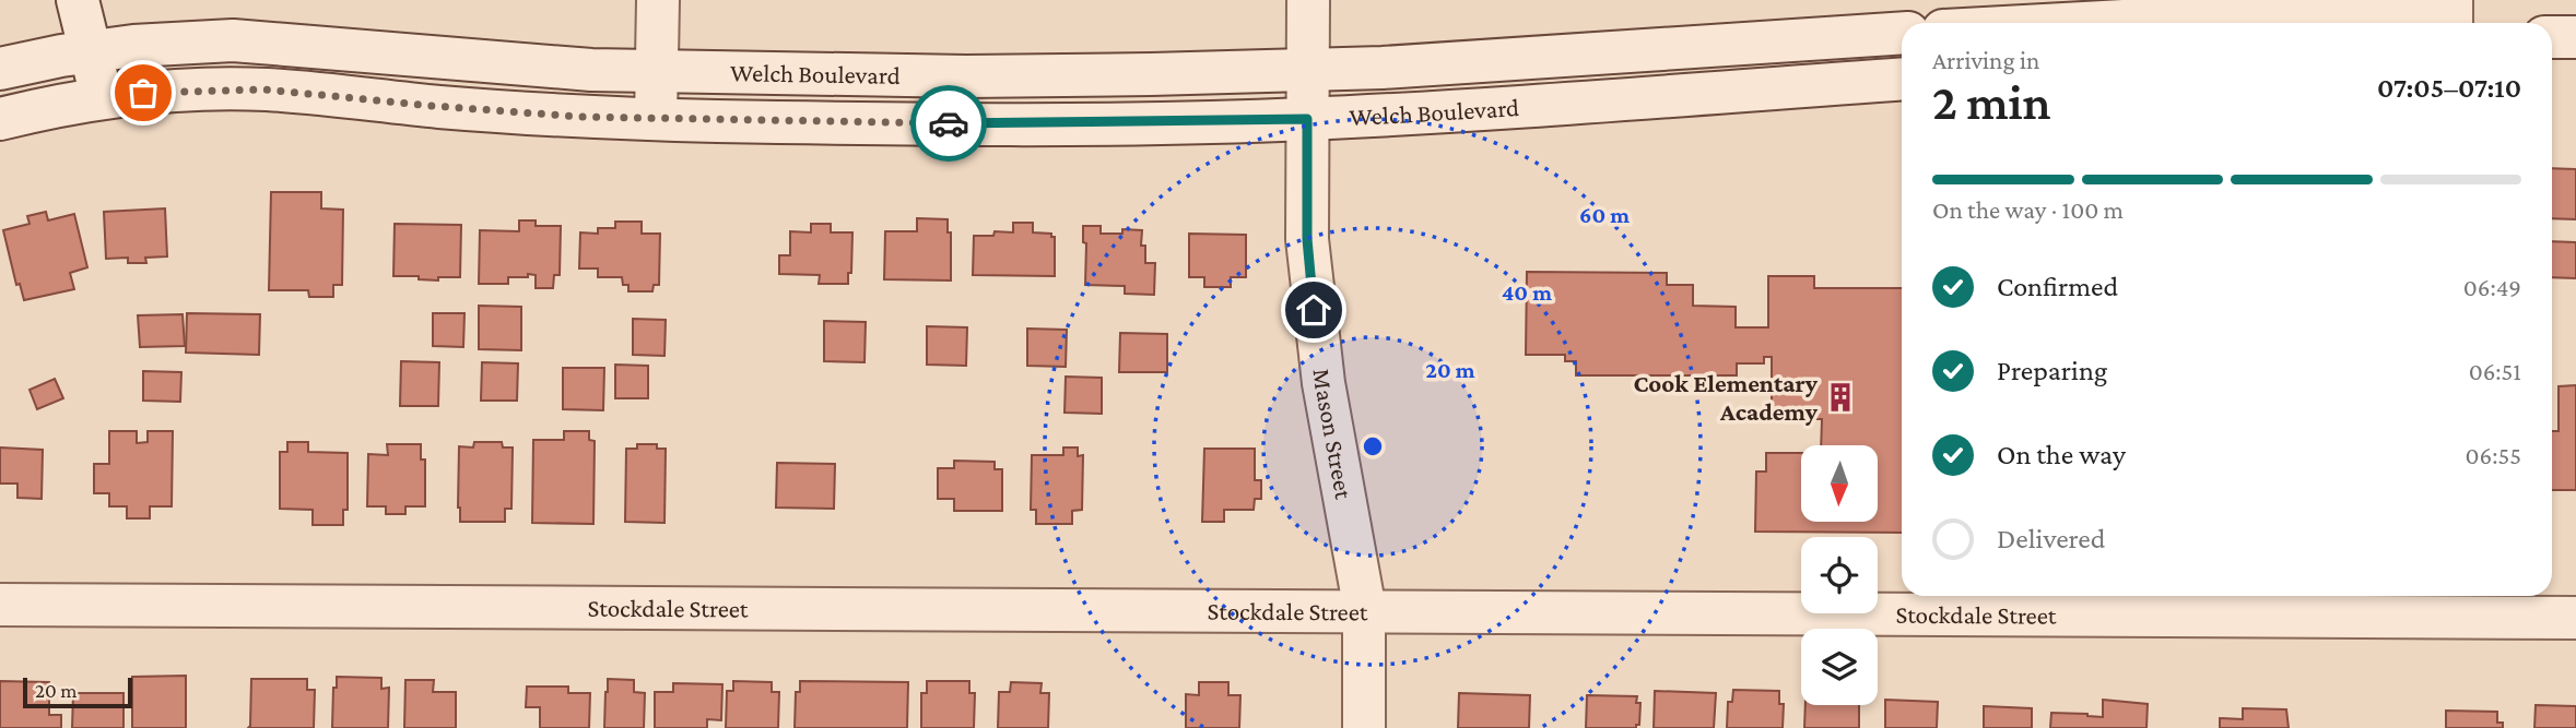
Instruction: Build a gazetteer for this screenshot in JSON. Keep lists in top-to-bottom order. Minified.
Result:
{"streets":{"main road":["Welch Boulevard","Mason Street","Stockdale Street"]},"crossings":[["Welch Boulevard","Mason Street"],["Mason Street","Stockdale Street"]],"places":{"building":["Cook Elementary Academy"]},"scale_bar":"20 m","north":"bottom","page":{"heading":["2 min","Arriving in","07:05–07:10"],"bar":"On the way · 100 m","list":[["Confirmed","06:49"],["Preparing","06:51"],["On the way","06:55"],"Delivered"],"scale":"20 m"},"rings":["60 m","40 m","20 m"]}
